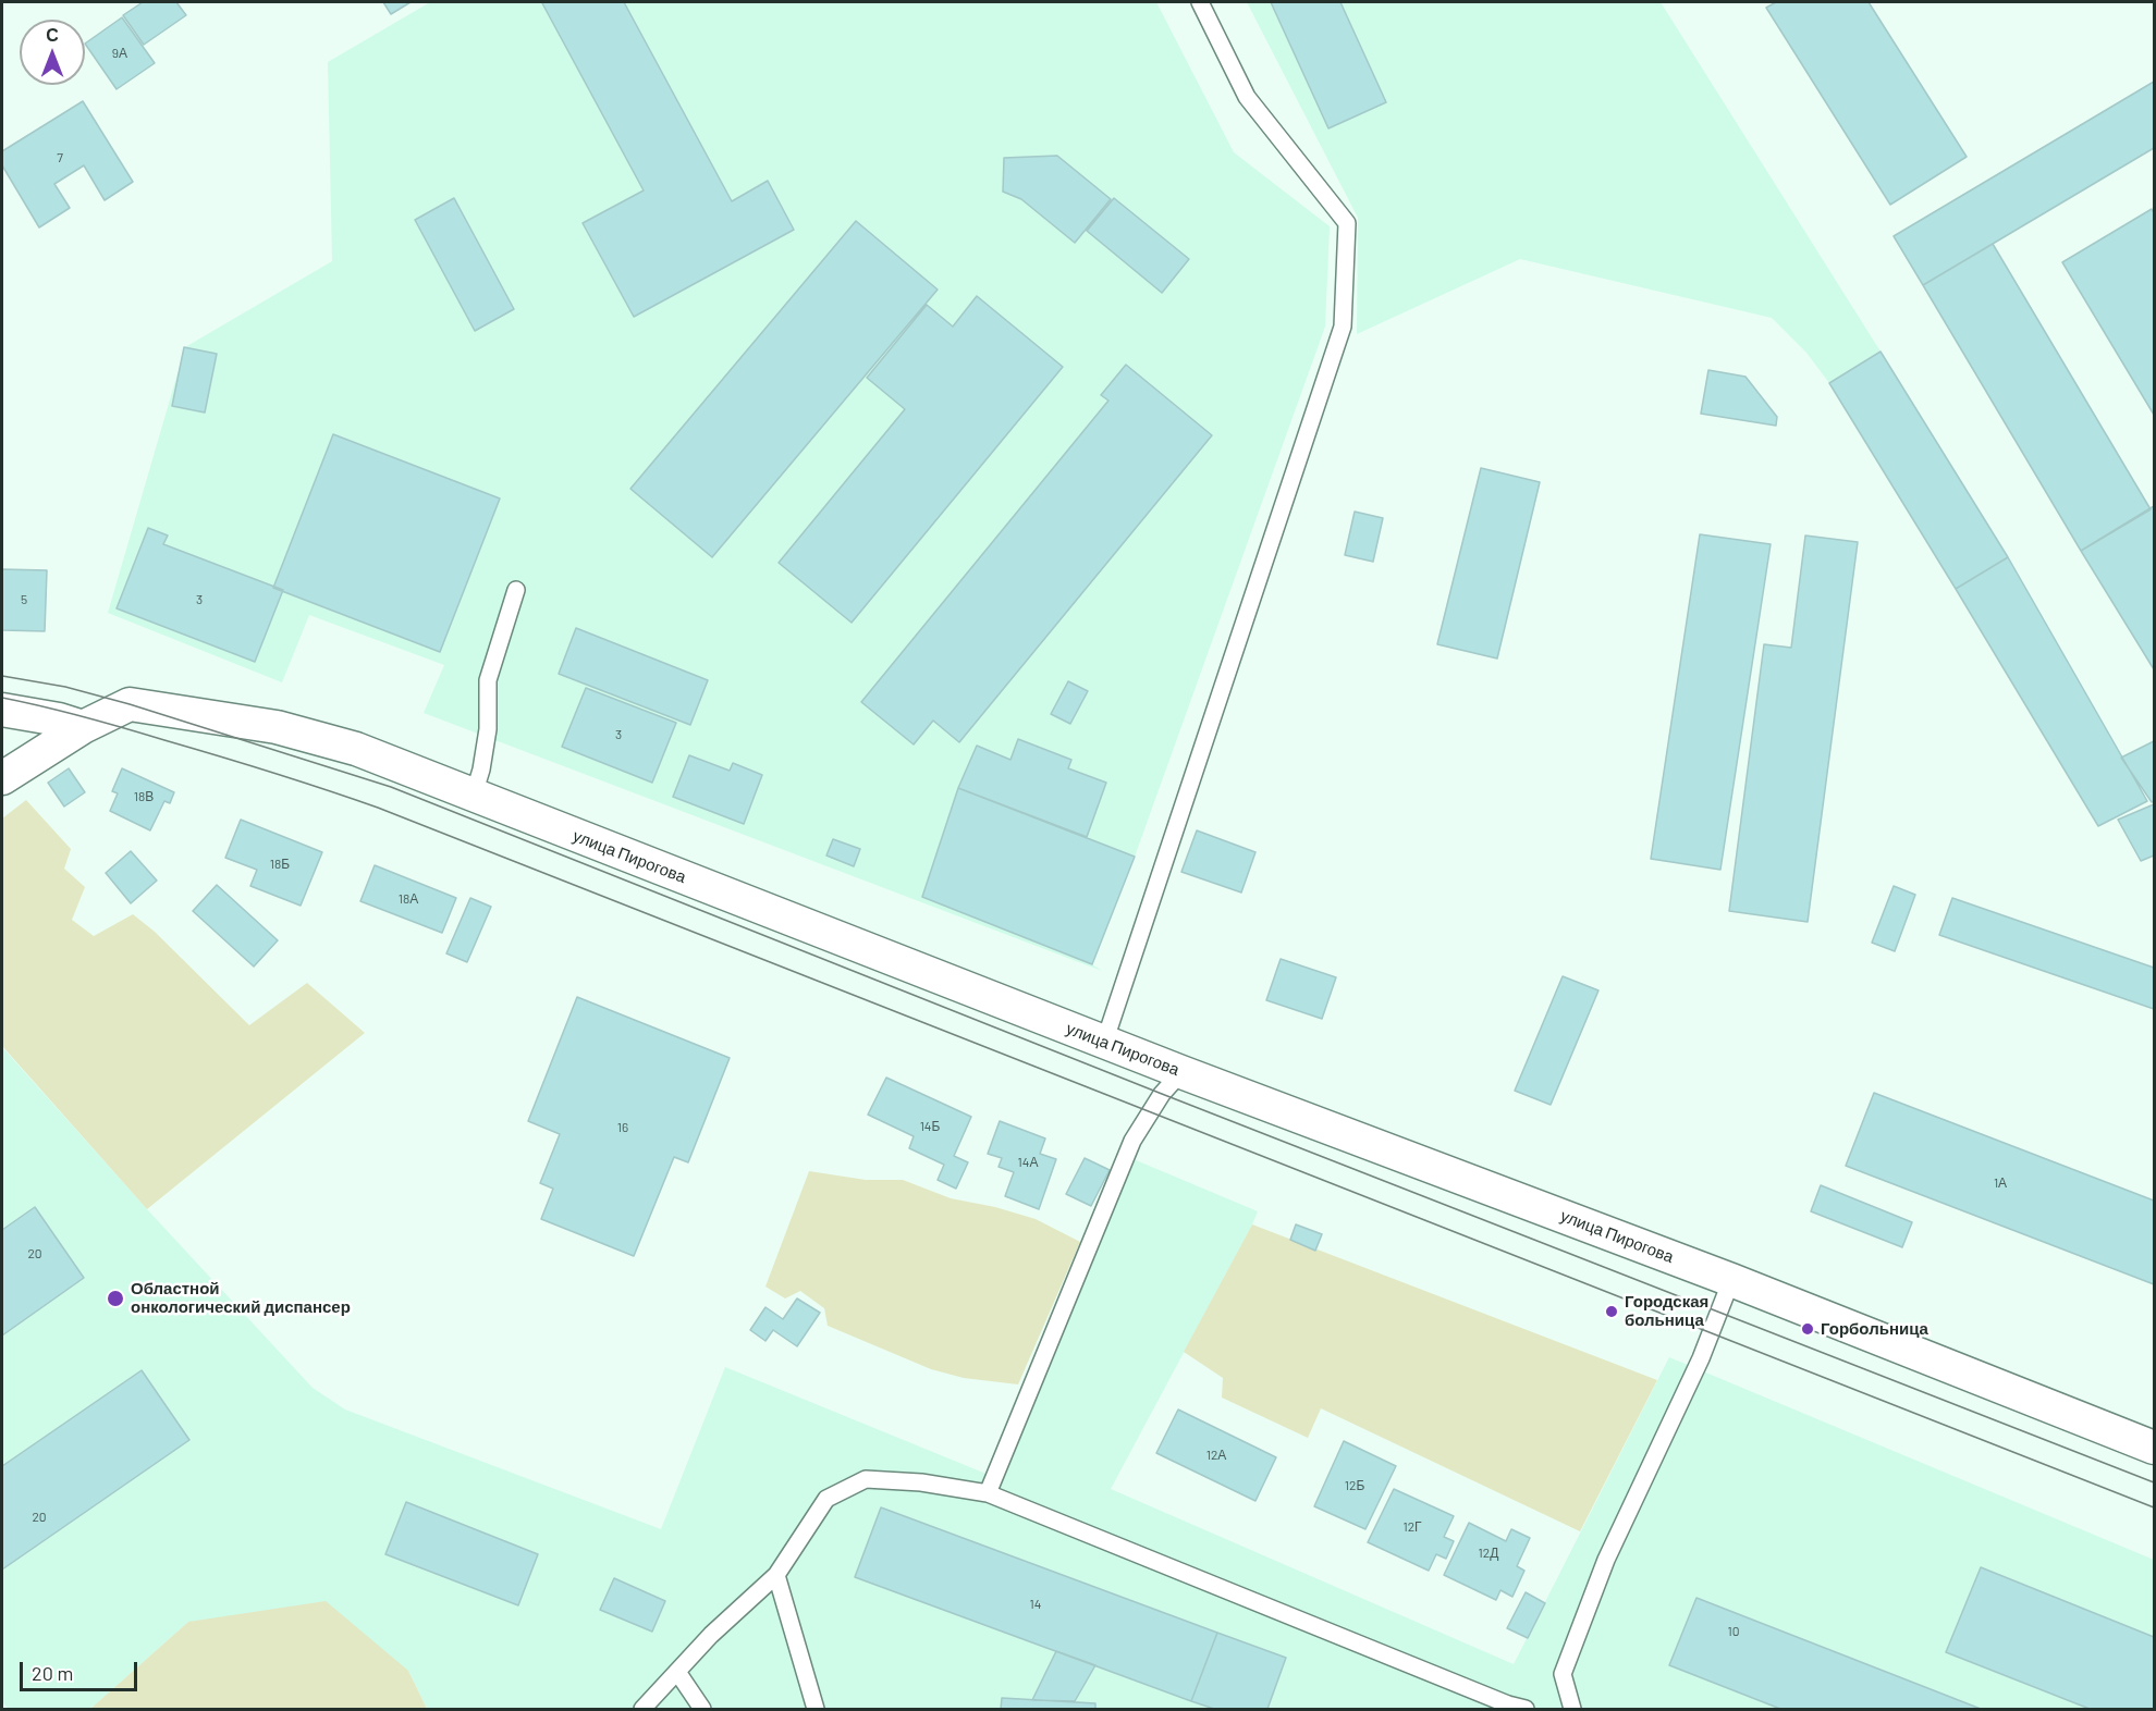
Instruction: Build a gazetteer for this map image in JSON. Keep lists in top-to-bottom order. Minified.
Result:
{"streets":{"street":["улица Пирогова"]},"places":["Областной онкологический диспансер","Городская больница","Горбольница"],"house_numbers":["9А","7","5","3","3","18В","18Б","18А","14Б","16","14А","1А","20","12А","12Б","20","12Г","12Д","14","10"],"scale_bar":"20 m","north":"top"}
